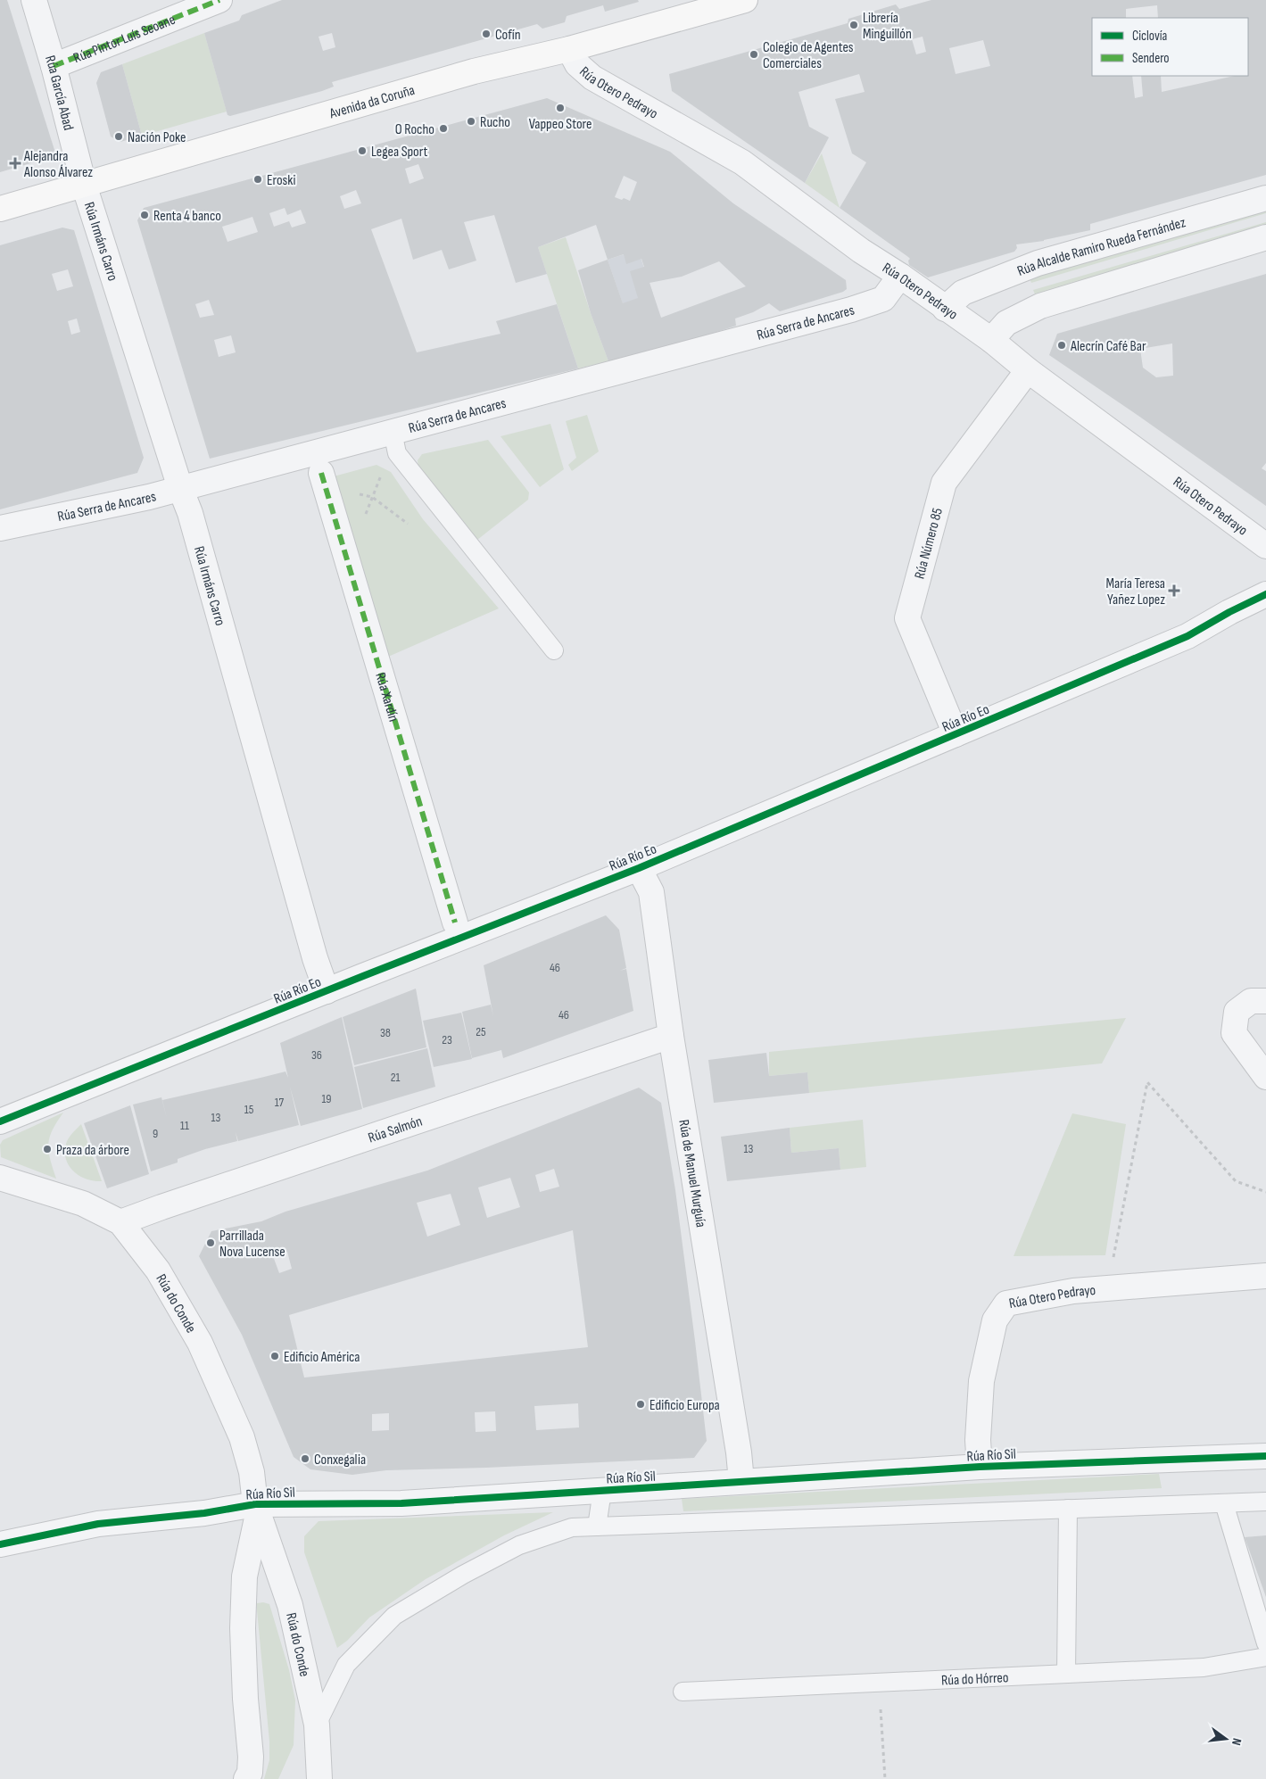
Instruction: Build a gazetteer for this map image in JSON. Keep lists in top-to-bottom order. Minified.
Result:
{"streets":{"street":["Rúa Pintor Luís Seoane","Rúa Otero Pedrayo","Rúa García Abad","Avenida da Coruña","Rúa Irmáns Carro","Rúa Alcalde Ramiro Rueda Fernández","Rúa Serra de Ancares","Rúa Número 85","Rúa Xardín","Rúa Río Eo","Rúa Salmón","Rúa de Manuel Murguía","Rúa do Conde","Rúa Río Sil"],"lane":["Rúa do Hórreo"]},"crossings":[["Rúa Pintor Luís Seoane","Rúa García Abad"],["Rúa Otero Pedrayo","Avenida da Coruña"],["Rúa Otero Pedrayo","Rúa Alcalde Ramiro Rueda Fernández"],["Rúa Otero Pedrayo","Rúa Serra de Ancares"],["Rúa Otero Pedrayo","Rúa Número 85"],["Rúa Otero Pedrayo","Rúa Río Sil"],["Rúa García Abad","Avenida da Coruña"],["Rúa García Abad","Rúa Irmáns Carro"],["Avenida da Coruña","Rúa Irmáns Carro"],["Rúa Irmáns Carro","Rúa Serra de Ancares"],["Rúa Irmáns Carro","Rúa Río Eo"],["Rúa Número 85","Rúa Río Eo"],["Rúa Río Eo","Rúa de Manuel Murguía"],["Rúa Salmón","Rúa de Manuel Murguía"],["Rúa Salmón","Rúa do Conde"],["Rúa de Manuel Murguía","Rúa Río Sil"],["Rúa do Conde","Rúa Río Sil"]],"places":{"other":["Librería Minguillón","Cofín","Colegio de Agentes Comerciales","Vappeo Store","Rucho","O Rocho","Nación Poke","Legea Sport","Eroski","Renta 4 banco","Alecrín Café Bar","Praza da árbore","Parrillada Nova Lucense","Edificio América","Edificio Europa","Conxegalia"],"health":["Alejandra Alonso Álvarez","María Teresa Yañez Lopez"]},"house_numbers":["46","46","25","38","23","36","21","19","17","15","13","11","9","13"],"legend":["Ciclovía","Sendero"],"north":"right"}
